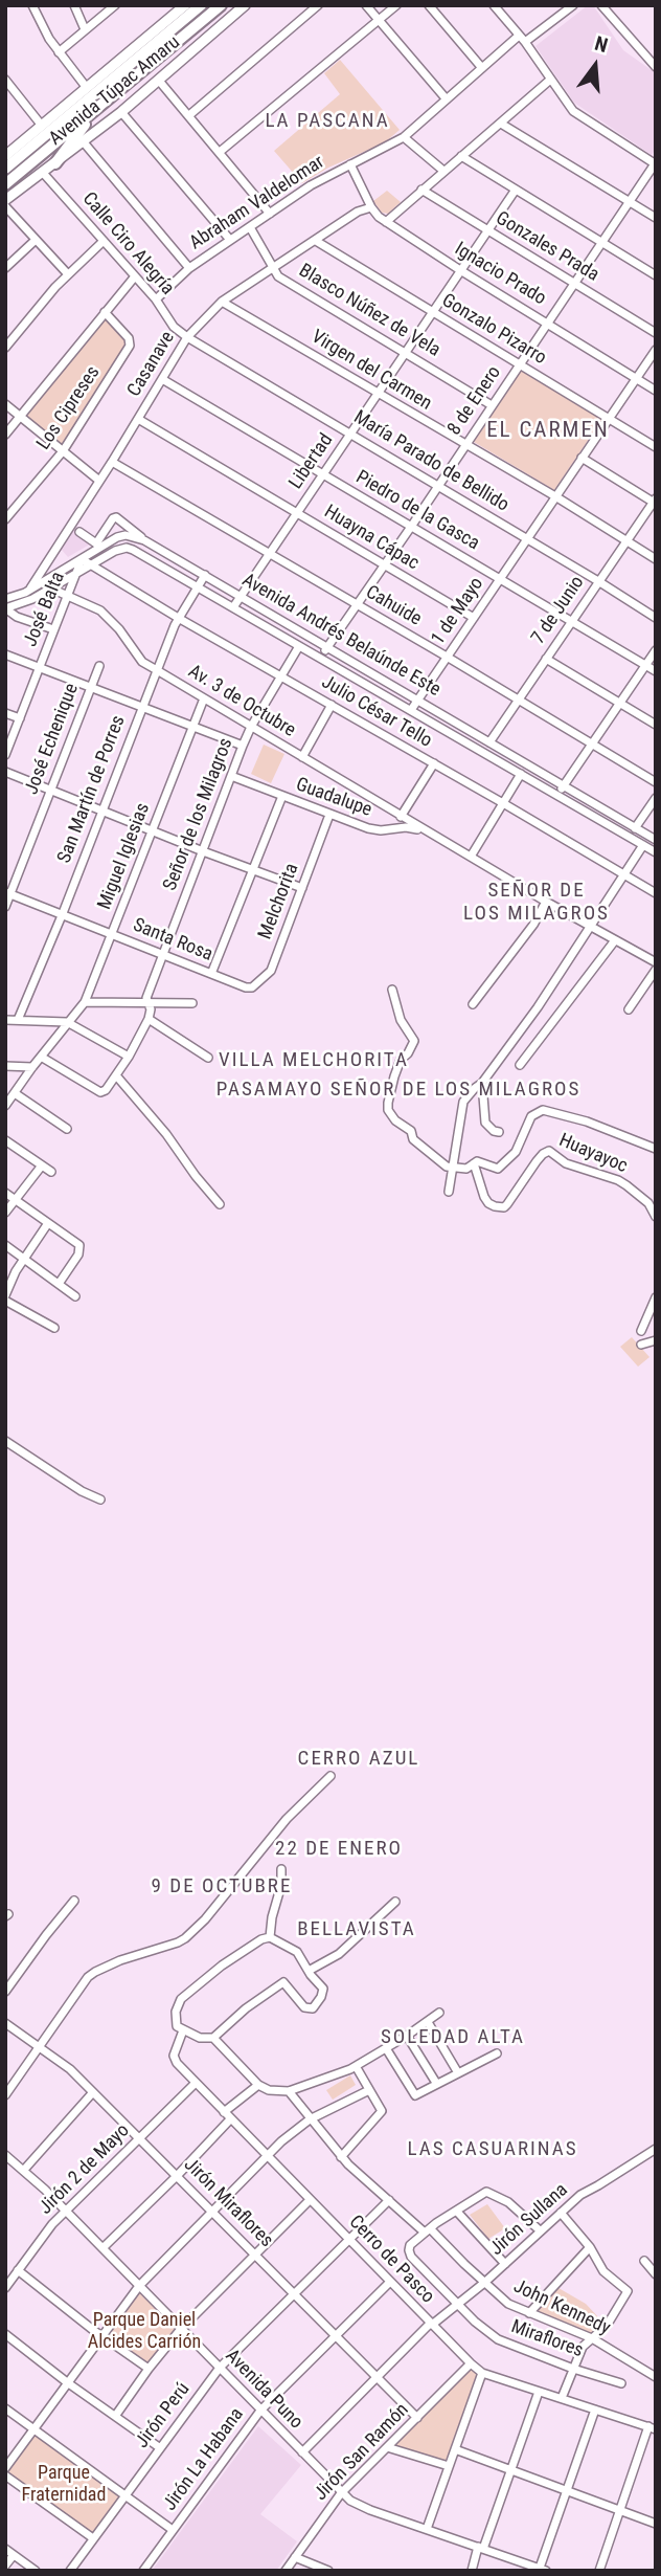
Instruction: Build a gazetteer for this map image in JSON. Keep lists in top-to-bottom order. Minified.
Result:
{"streets":{"highway":["Avenida Túpac Amaru"],"street":["Abraham Valdelomar","Calle Ciro Alegría","Gonzales Prada","Ignacio Prado","Blasco Núñez de Vela","Gonzalo Pizarro","Casanave","Virgen del Carmen","8 de Enero","Los Cipreses","Libertad","María Parado de Bellido","Piedro de la Gasca","Huayna Cápac","Cahuide","José Balta","7 de Junio","1 de Mayo","Avenida Andrés Belaúnde Este","Av. 3 de Octubre","Julio César Tello","José Echenique","San Martín de Porres","Guadalupe","Señor de los Milagros","Miguel Iglesias","Melchorita","Santa Rosa","Huayayoc","Jirón 2 de Mayo","Jirón Miraflores","Jirón Sullana","Cerro de Pasco","John Kennedy","Miraflores","Avenida Puno","Jirón Perú","Jirón San Ramón","Jirón La Habana"]},"crossings":[["Avenida Túpac Amaru","Calle Ciro Alegría"],["Abraham Valdelomar","Calle Ciro Alegría"],["Abraham Valdelomar","Ignacio Prado"],["Abraham Valdelomar","Blasco Núñez de Vela"],["Calle Ciro Alegría","Casanave"],["Calle Ciro Alegría","María Parado de Bellido"],["Gonzales Prada","8 de Enero"],["Gonzales Prada","Libertad"],["Ignacio Prado","Casanave"],["Ignacio Prado","8 de Enero"],["Ignacio Prado","Libertad"],["Ignacio Prado","1 de Mayo"],["Blasco Núñez de Vela","Casanave"],["Blasco Núñez de Vela","8 de Enero"],["Blasco Núñez de Vela","Libertad"],["Gonzalo Pizarro","Casanave"],["Gonzalo Pizarro","8 de Enero"],["Gonzalo Pizarro","Libertad"],["Gonzalo Pizarro","1 de Mayo"],["Casanave","Virgen del Carmen"],["Casanave","María Parado de Bellido"],["Casanave","Piedro de la Gasca"],["Casanave","Huayna Cápac"],["Casanave","Cahuide"],["Virgen del Carmen","8 de Enero"],["Virgen del Carmen","Libertad"],["Virgen del Carmen","7 de Junio"],["Virgen del Carmen","1 de Mayo"],["8 de Enero","María Parado de Bellido"],["8 de Enero","Piedro de la Gasca"],["8 de Enero","Huayna Cápac"],["8 de Enero","Cahuide"],["8 de Enero","Avenida Andrés Belaúnde Este"],["Libertad","María Parado de Bellido"],["Libertad","Piedro de la Gasca"],["Libertad","Huayna Cápac"],["Libertad","Cahuide"],["Libertad","Avenida Andrés Belaúnde Este"],["María Parado de Bellido","7 de Junio"],["María Parado de Bellido","1 de Mayo"],["Piedro de la Gasca","7 de Junio"],["Piedro de la Gasca","1 de Mayo"],["Huayna Cápac","1 de Mayo"],["Cahuide","7 de Junio"],["Cahuide","1 de Mayo"],["José Balta","Avenida Andrés Belaúnde Este"],["José Balta","Av. 3 de Octubre"],["José Balta","Julio César Tello"],["7 de Junio","Avenida Andrés Belaúnde Este"],["1 de Mayo","Avenida Andrés Belaúnde Este"],["Avenida Andrés Belaúnde Este","Av. 3 de Octubre"],["Avenida Andrés Belaúnde Este","Julio César Tello"],["Avenida Andrés Belaúnde Este","San Martín de Porres"],["Avenida Andrés Belaúnde Este","Señor de los Milagros"],["Av. 3 de Octubre","San Martín de Porres"],["Av. 3 de Octubre","Guadalupe"],["Av. 3 de Octubre","Señor de los Milagros"],["Av. 3 de Octubre","Miguel Iglesias"],["Julio César Tello","San Martín de Porres"],["Julio César Tello","Señor de los Milagros"],["José Echenique","Santa Rosa"],["San Martín de Porres","Santa Rosa"],["Guadalupe","Señor de los Milagros"],["Guadalupe","Melchorita"],["Señor de los Milagros","Santa Rosa"],["Miguel Iglesias","Santa Rosa"],["Melchorita","Santa Rosa"],["Jirón 2 de Mayo","Jirón Miraflores"],["Jirón 2 de Mayo","Cerro de Pasco"],["Jirón 2 de Mayo","Avenida Puno"],["Jirón Miraflores","Jirón Sullana"],["Jirón Miraflores","Jirón Perú"],["Jirón Miraflores","Jirón San Ramón"],["Jirón Miraflores","Jirón La Habana"],["Jirón Sullana","Cerro de Pasco"],["Jirón Sullana","John Kennedy"],["Jirón Sullana","Miraflores"],["Jirón Sullana","Avenida Puno"],["Cerro de Pasco","Jirón Perú"],["Cerro de Pasco","Jirón San Ramón"],["Cerro de Pasco","Jirón La Habana"],["John Kennedy","Miraflores"],["John Kennedy","Jirón Perú"],["Avenida Puno","Jirón Perú"],["Avenida Puno","Jirón San Ramón"],["Avenida Puno","Jirón La Habana"]],"districts":["LA PASCANA","EL CARMEN","SEÑOR DE LOS MILAGROS","VILLA MELCHORITA","PASAMAYO SEÑOR DE LOS MILAGROS","CERRO AZUL","22 DE ENERO","9 DE OCTUBRE","BELLAVISTA","SOLEDAD ALTA","LAS CASUARINAS"],"parks":["Parque Daniel Alcides Carrión","Parque Fraternidad"],"north":"top"}
